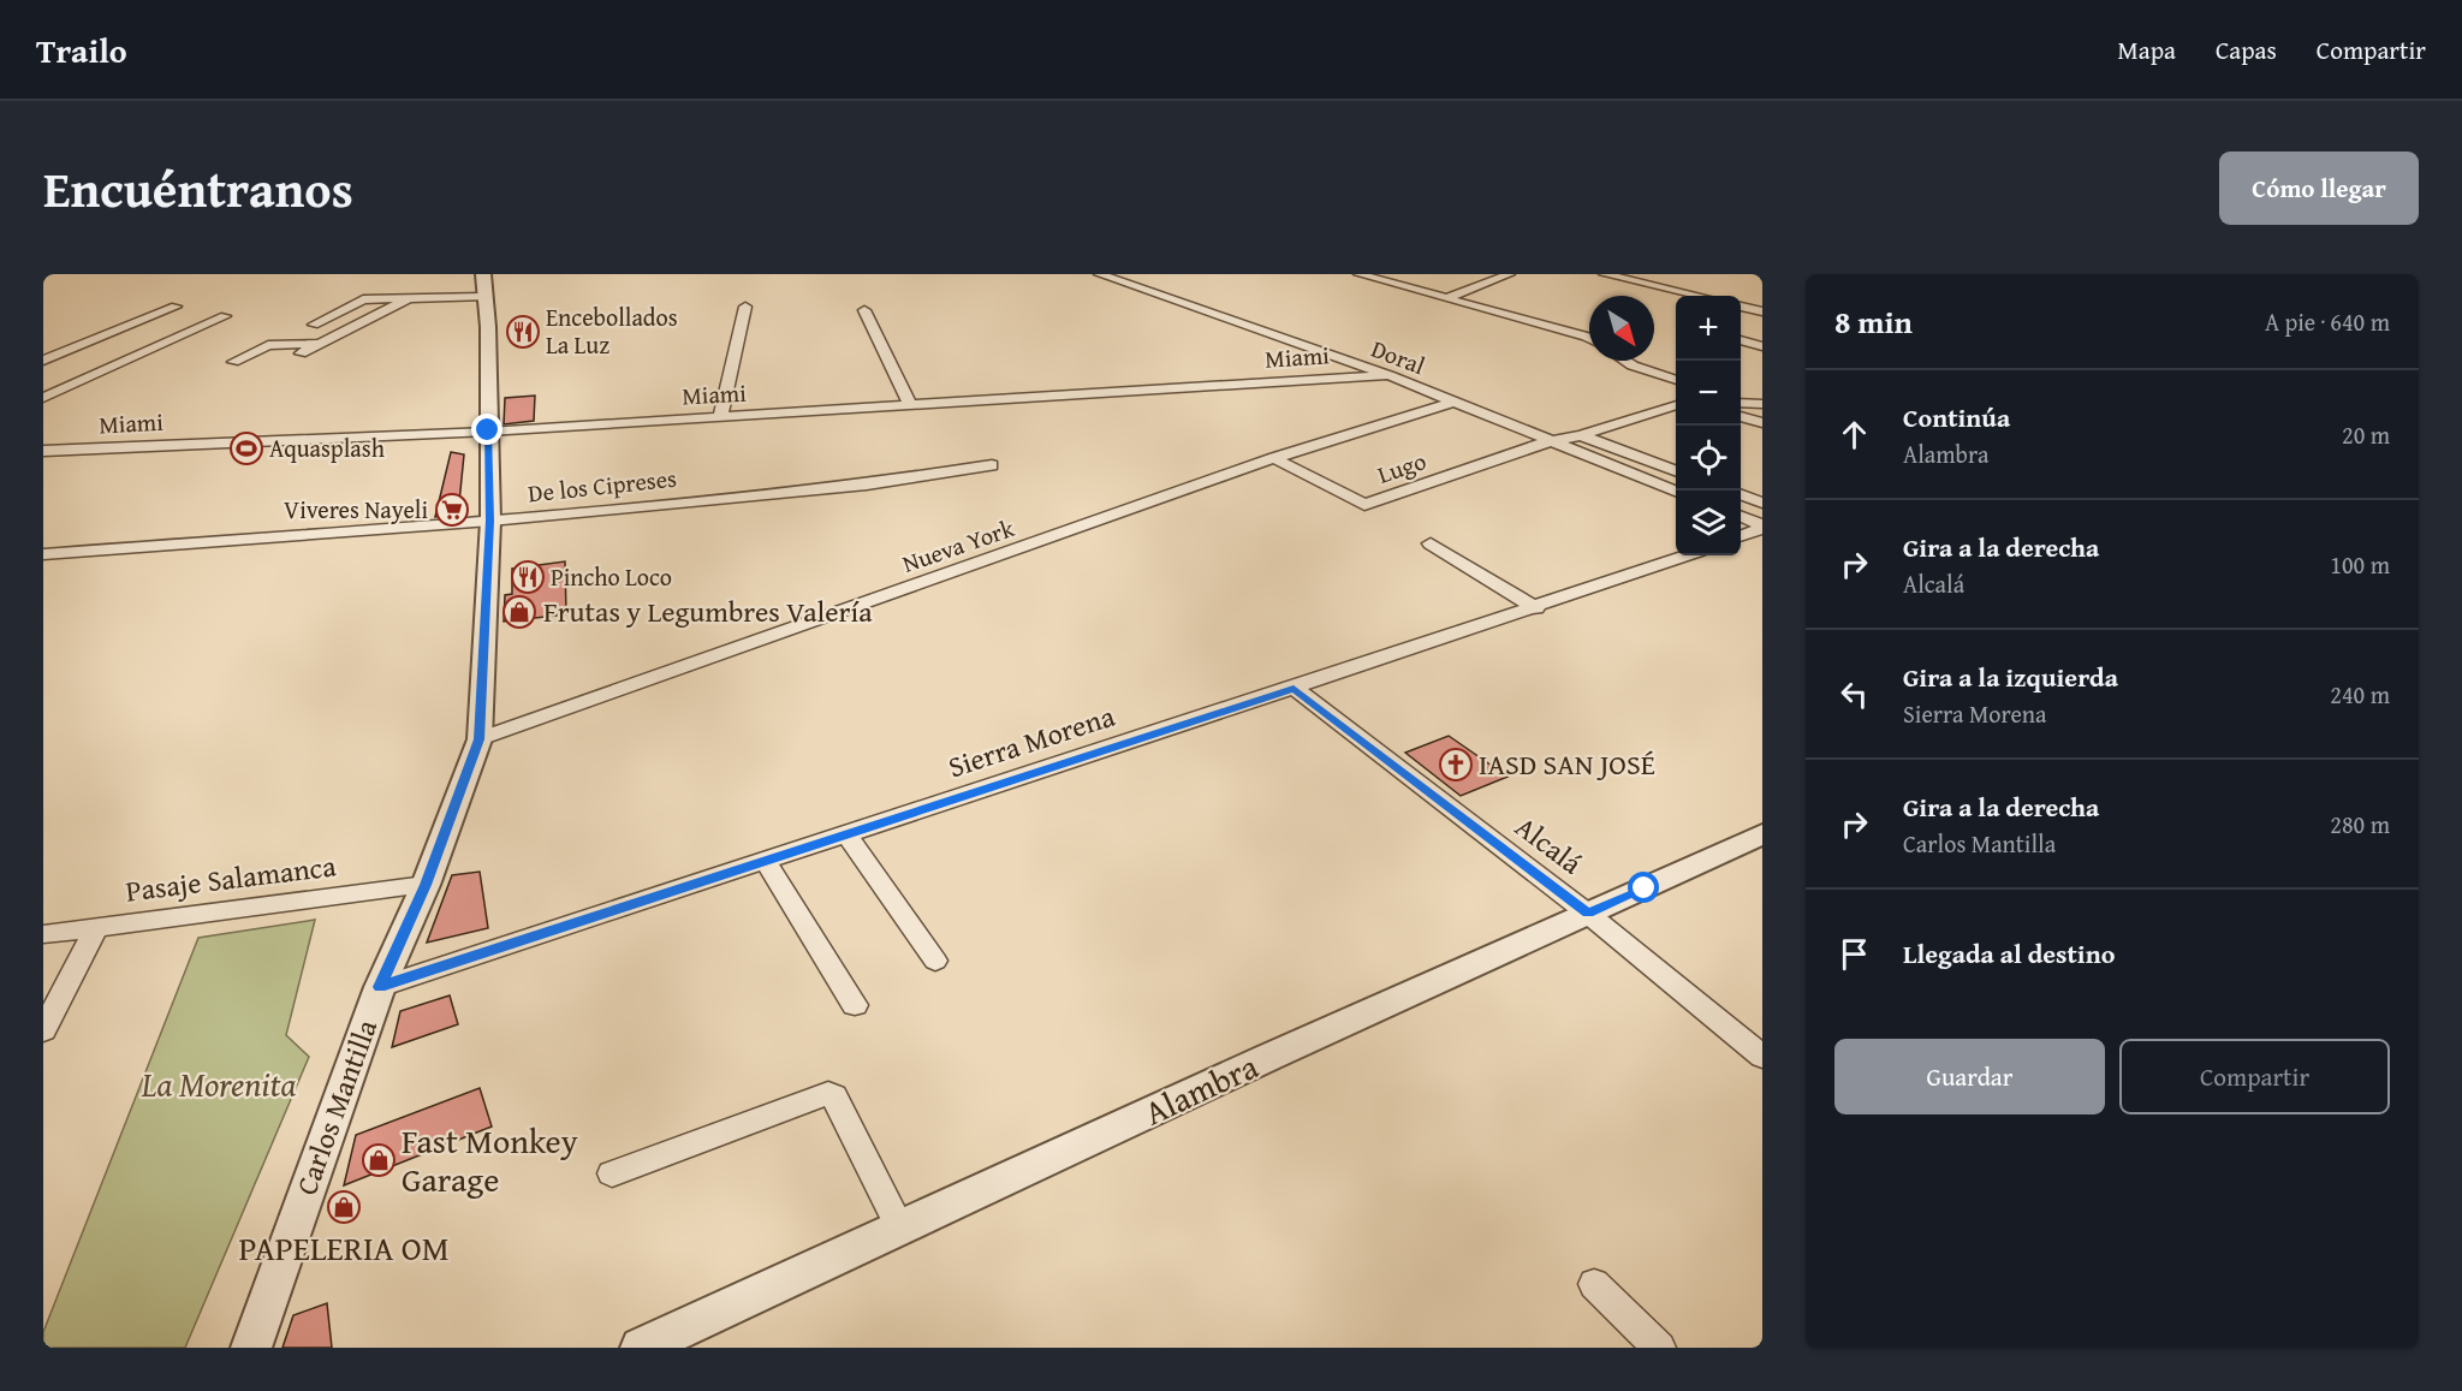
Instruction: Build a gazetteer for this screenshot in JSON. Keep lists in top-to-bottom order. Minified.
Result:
{"streets":{"street":["Miami","Doral","Lugo","De los Cipreses","Nueva York","Sierra Morena","Alcalá","Pasaje Salamanca","Alambra","Carlos Mantilla"]},"crossings":[["Miami","Doral"],["Miami","Carlos Mantilla"],["Doral","Lugo"],["Doral","Nueva York"],["Lugo","Nueva York"],["De los Cipreses","Carlos Mantilla"],["Nueva York","Carlos Mantilla"],["Sierra Morena","Alcalá"],["Sierra Morena","Carlos Mantilla"],["Alcalá","Alambra"],["Pasaje Salamanca","Carlos Mantilla"]],"parks":["La Morenita"],"places":{"restaurant":["Encebollados La Luz","Pincho Loco"],"sports":["Aquasplash"],"supermarket":["Viveres Nayeli"],"shop":["Frutas y Legumbres Valería","Fast Monkey Garage","PAPELERIA OM"],"church":["IASD SAN JOSÉ"]},"north":"bottom right","page":{"header":"Trailo","nav":["Mapa","Capas","Compartir"],"title":"Encuéntranos","buttons":["Cómo llegar",["Guardar","Compartir"]],"heading":["8 min","A pie · 640 m"],"map_buttons":["+","−"],"list":[["Continúa","Alambra","20 m"],["Gira a la derecha","Alcalá","100 m"],["Gira a la izquierda","Sierra Morena","240 m"],["Gira a la derecha","Carlos Mantilla","280 m"],"Llegada al destino"]}}
